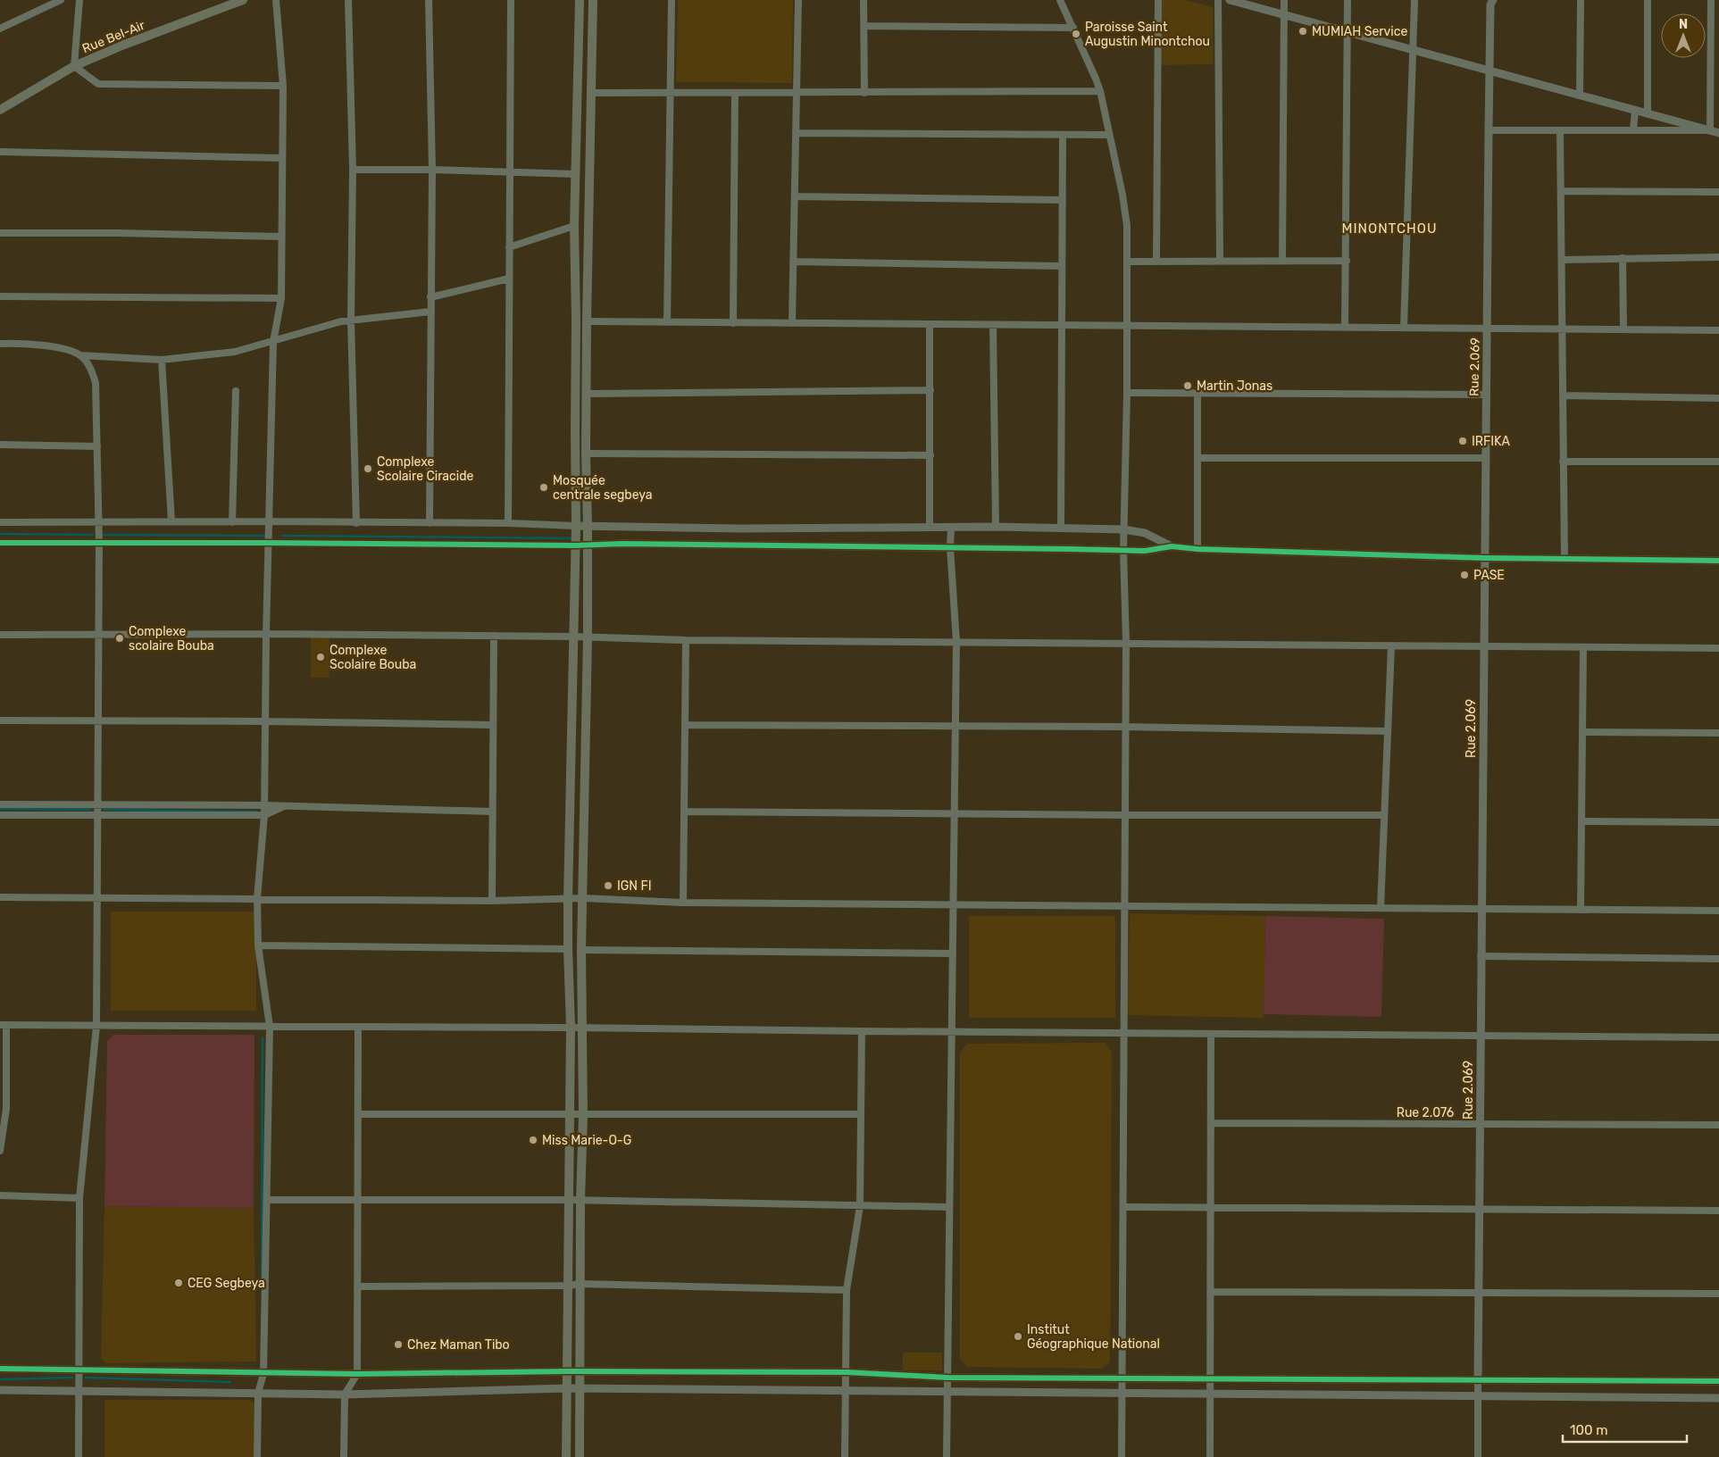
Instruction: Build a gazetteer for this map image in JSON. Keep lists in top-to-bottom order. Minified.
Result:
{"streets":{"main road":["Rue Bel-Air"],"street":["Rue 2.069","Rue 2.076"]},"crossings":[["Rue 2.069","Rue 2.076"]],"districts":["MINONTCHOU"],"places":["MUMIAH Service","Paroisse Saint Augustin Minontchou","Martin Jonas","IRFIKA","Complexe Scolaire Ciracide","Mosquée centrale segbeya","PASE","Complexe scolaire Bouba","Complexe Scolaire Bouba","IGN FI","Miss Marie-O-G","CEG Segbeya","Institut Géographique National","Chez Maman Tibo"],"scale_bar":"100 m","north":"top"}
